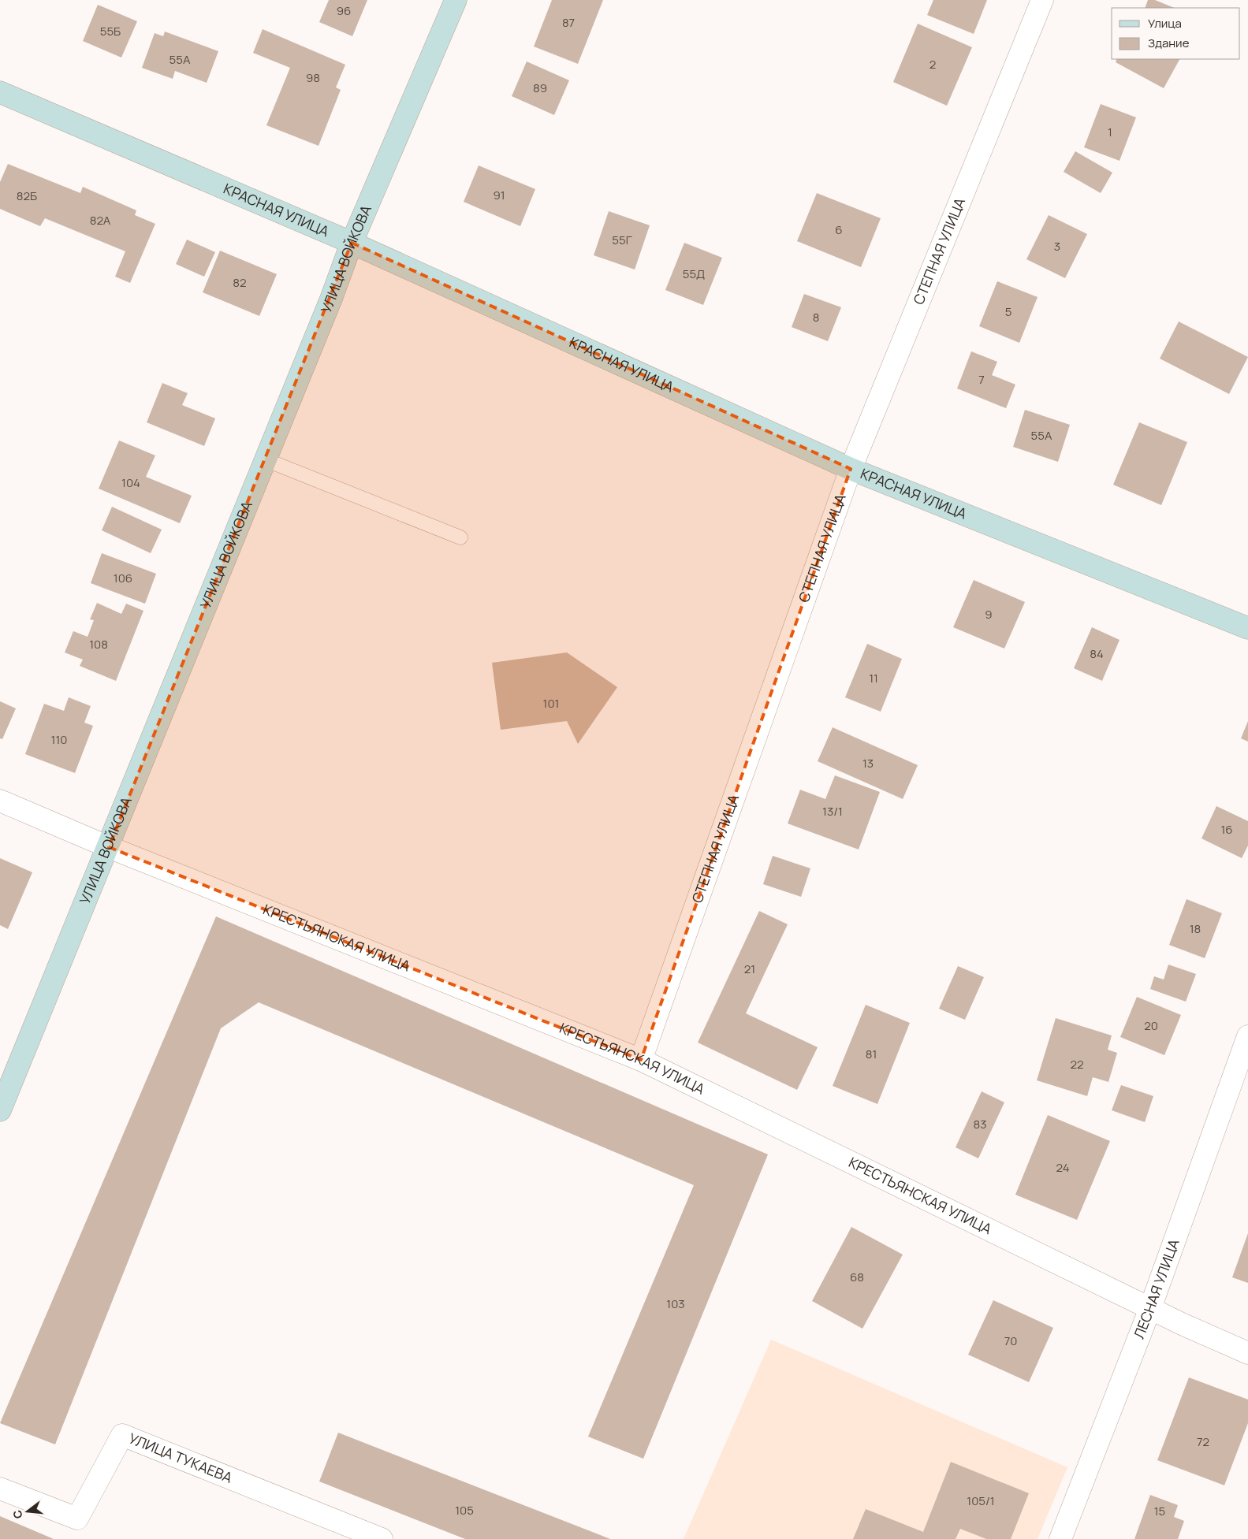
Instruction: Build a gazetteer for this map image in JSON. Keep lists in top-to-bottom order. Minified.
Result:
{"streets":{"street":["КРАСНАЯ УЛИЦА","СТЕПНАЯ УЛИЦА","УЛИЦА ВОЙКОВА","КРЕСТЬЯНСКАЯ УЛИЦА","ЛЕСНАЯ УЛИЦА","УЛИЦА ТУКАЕВА"]},"crossings":[["КРАСНАЯ УЛИЦА","СТЕПНАЯ УЛИЦА"],["КРАСНАЯ УЛИЦА","УЛИЦА ВОЙКОВА"],["СТЕПНАЯ УЛИЦА","КРЕСТЬЯНСКАЯ УЛИЦА"],["УЛИЦА ВОЙКОВА","КРЕСТЬЯНСКАЯ УЛИЦА"],["КРЕСТЬЯНСКАЯ УЛИЦА","ЛЕСНАЯ УЛИЦА"]],"house_numbers":["96","87","55Б","55А","2","98","89","1","91","82Б","82А","6","55Г","3","55Д","82","5","8","7","55А","104","106","9","108","84","11","101","110","13","13/1","16","18","21","20","81","22","83","24","68","103","70","72","105/1","105","15"],"legend":["Улица","Здание"],"north":"left"}
